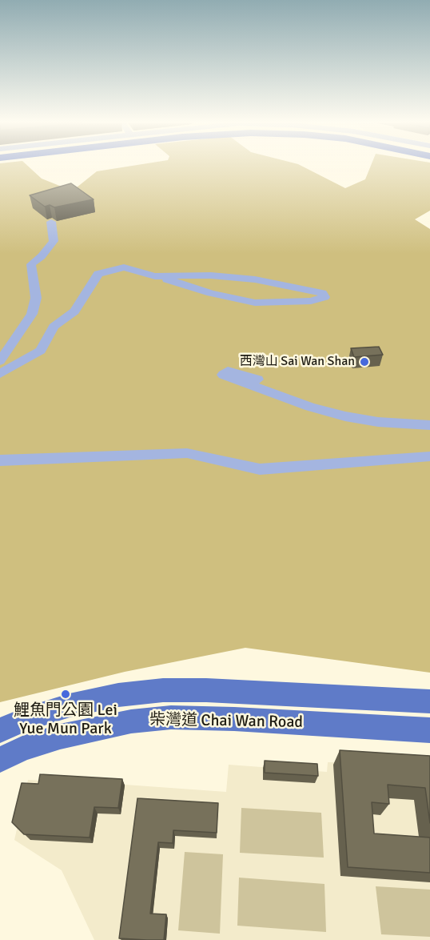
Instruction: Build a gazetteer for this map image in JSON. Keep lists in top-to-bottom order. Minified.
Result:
{"streets":{"main road":["柴灣道 Chai Wan Road"]},"places":["西灣山 Sai Wan Shan","鯉魚門公園 Lei Yue Mun Park"]}
